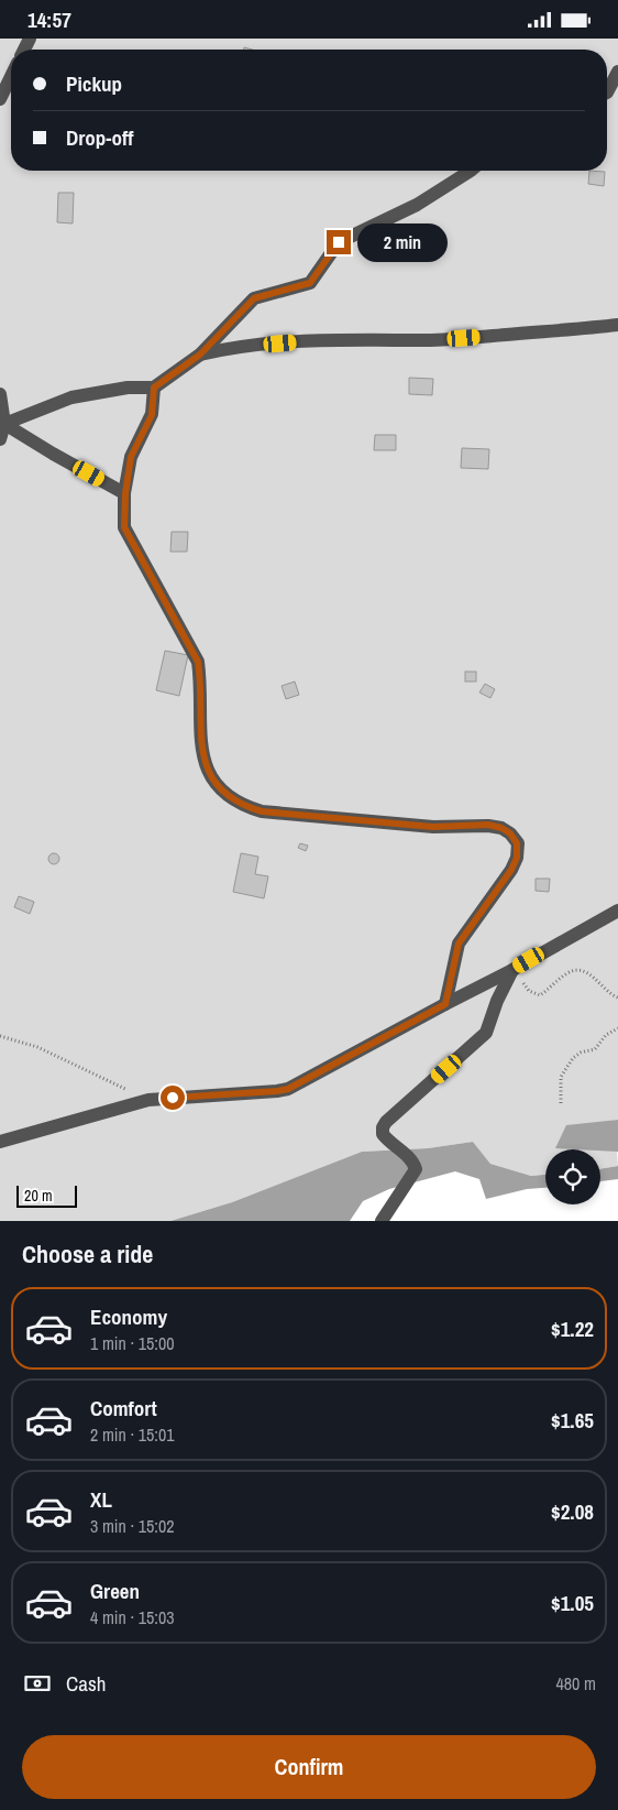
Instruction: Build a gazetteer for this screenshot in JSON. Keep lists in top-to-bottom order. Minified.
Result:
{"scale_bar":"20 m","page":{"status":"14:57","banner":["Pickup","Drop-off"],"bubble":"2 min","scale":"20 m","heading":"Choose a ride","list":[{"name":"Economy","note":"1 min · 15:00","value":"$1.22"},{"name":"Comfort","note":"2 min · 15:01","value":"$1.65"},{"name":"XL","note":"3 min · 15:02","value":"$2.08"},{"name":"Green","note":"4 min · 15:03","value":"$1.05"}],"pay":["Cash","480 m"],"buttons":"Confirm"}}
